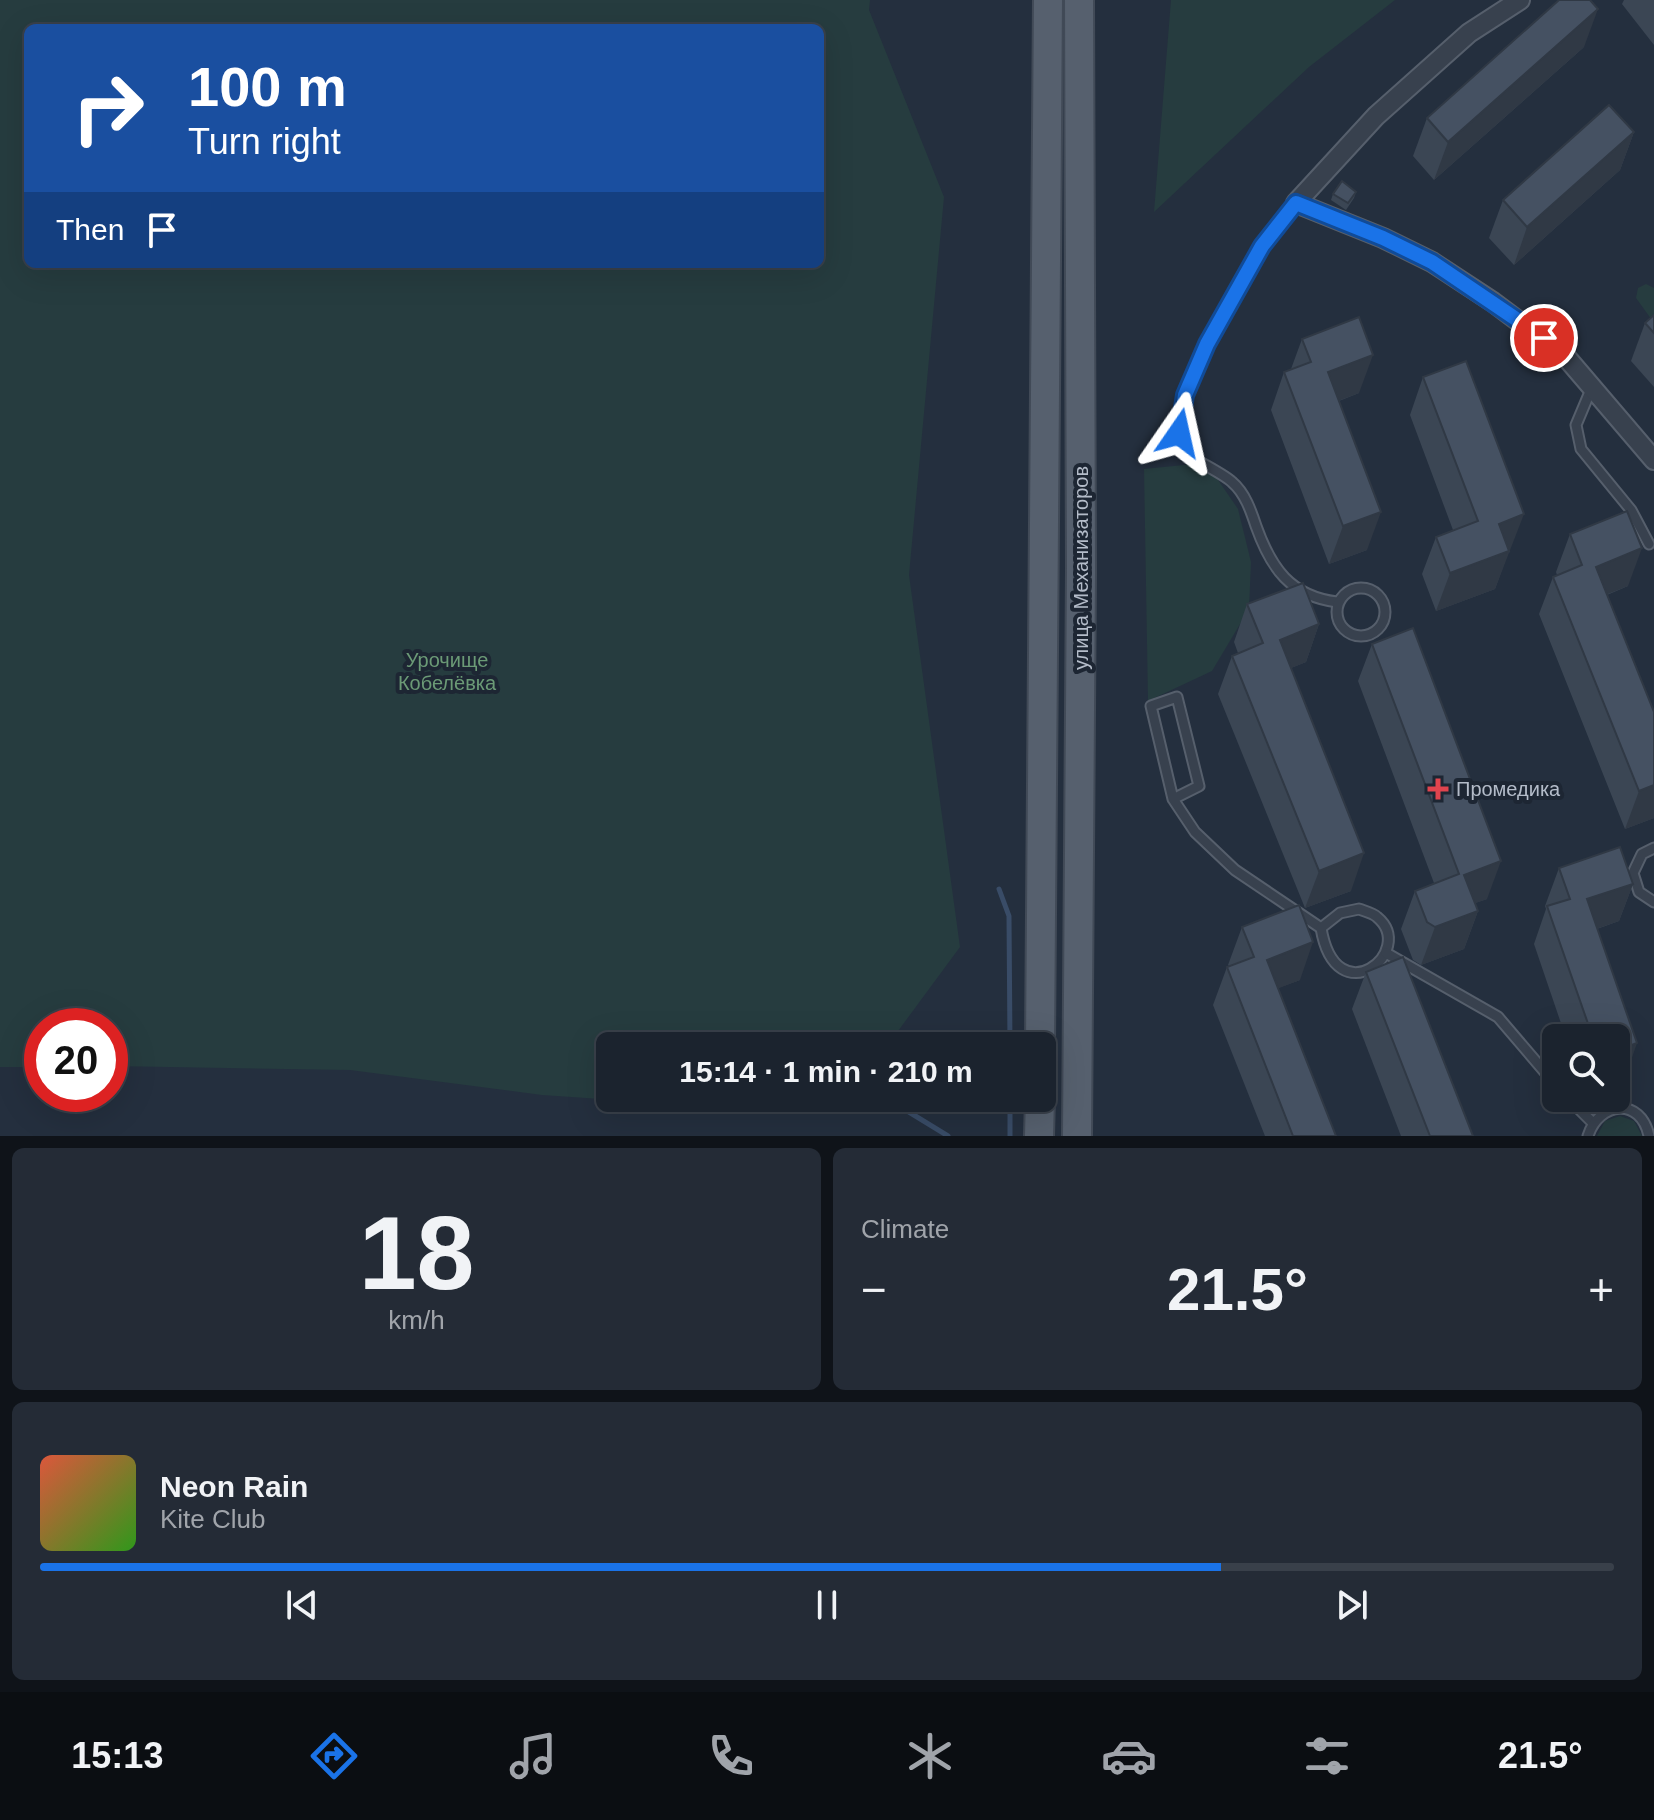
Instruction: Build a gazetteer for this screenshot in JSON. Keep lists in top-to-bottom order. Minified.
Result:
{"streets":{"main road":["улица Механизаторов"]},"parks":["Урочище Кобелёвка"],"places":{"health":["Промедика"]},"page":{"turn":["100 m","Turn right"],"then":"Then","limit":"20","trip":"15:14 · 1 min · 210 m","tile":[["18","km/h"],"Climate"],"heat":["−","21.5°","+"],"song":["Neon Rain","Kite Club"],"tabs":["15:13","21.5°"]}}
